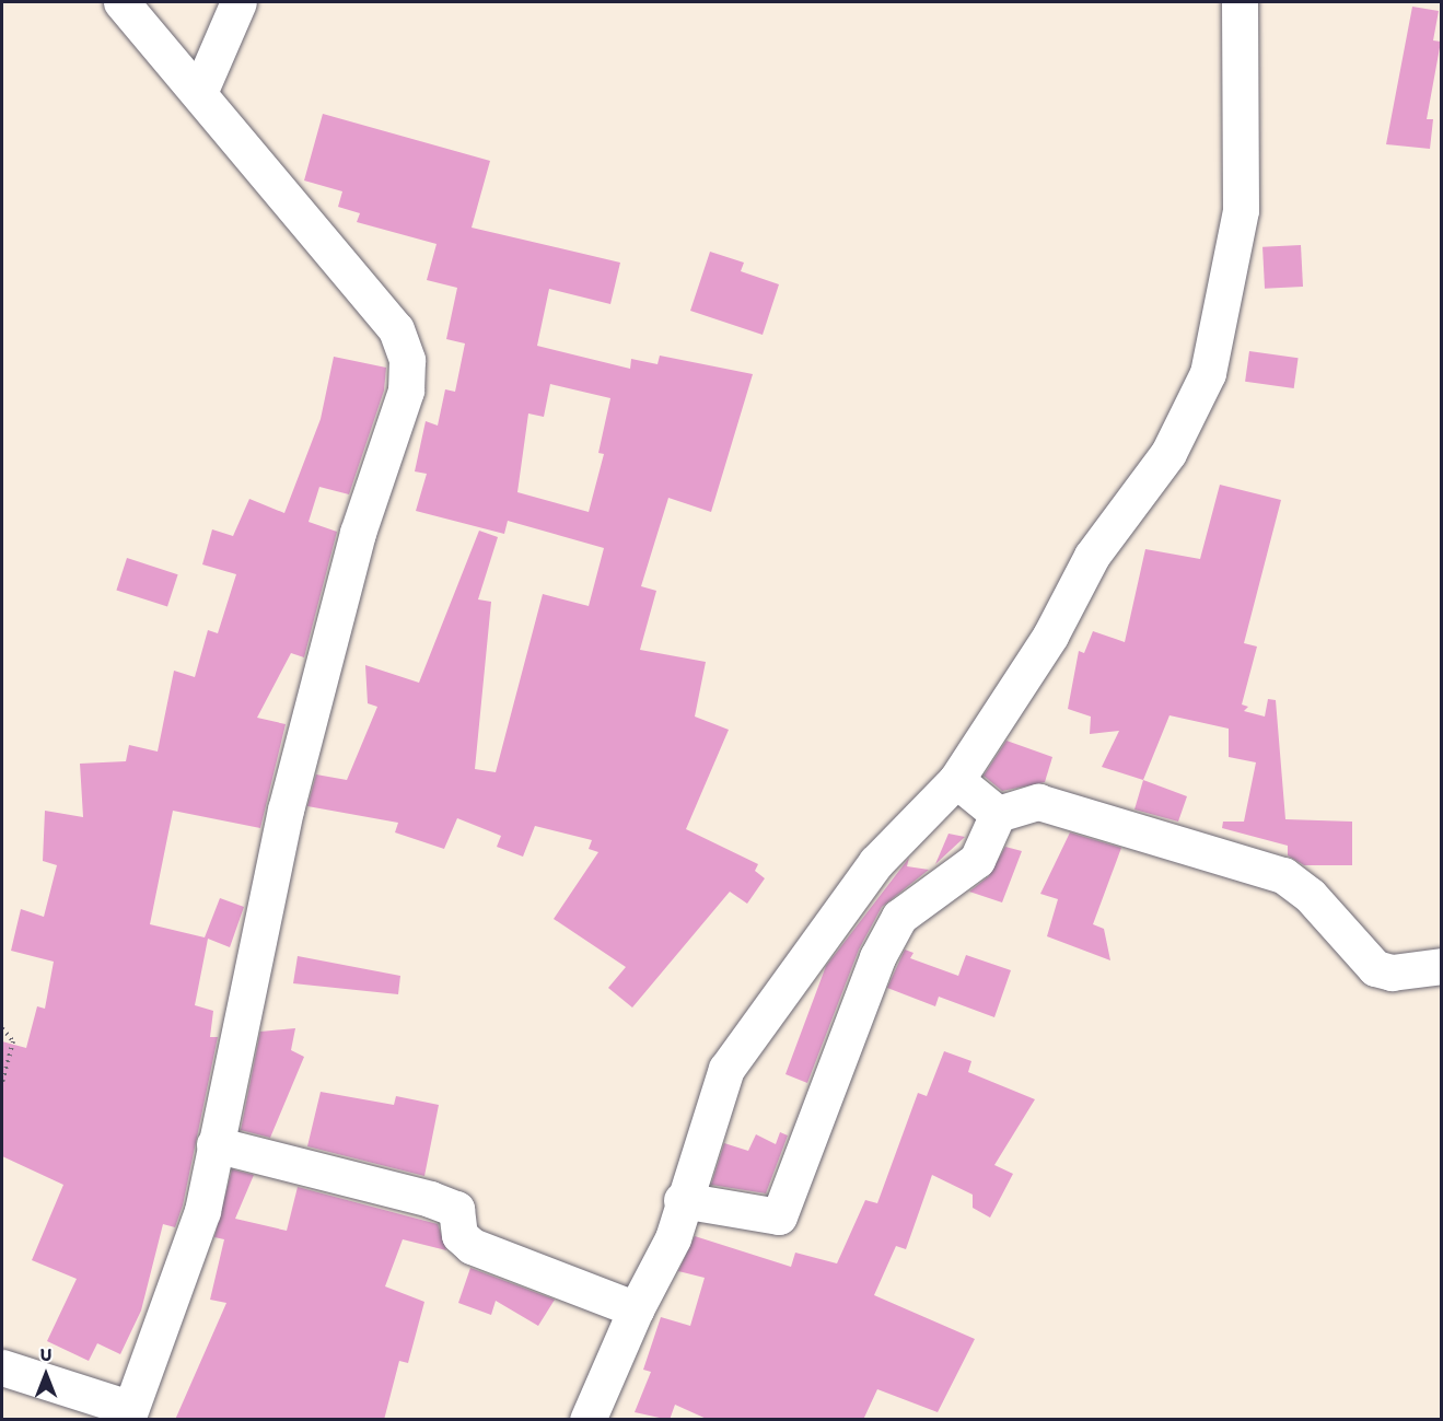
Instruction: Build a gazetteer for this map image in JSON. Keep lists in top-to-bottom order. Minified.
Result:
{"north":"top"}
